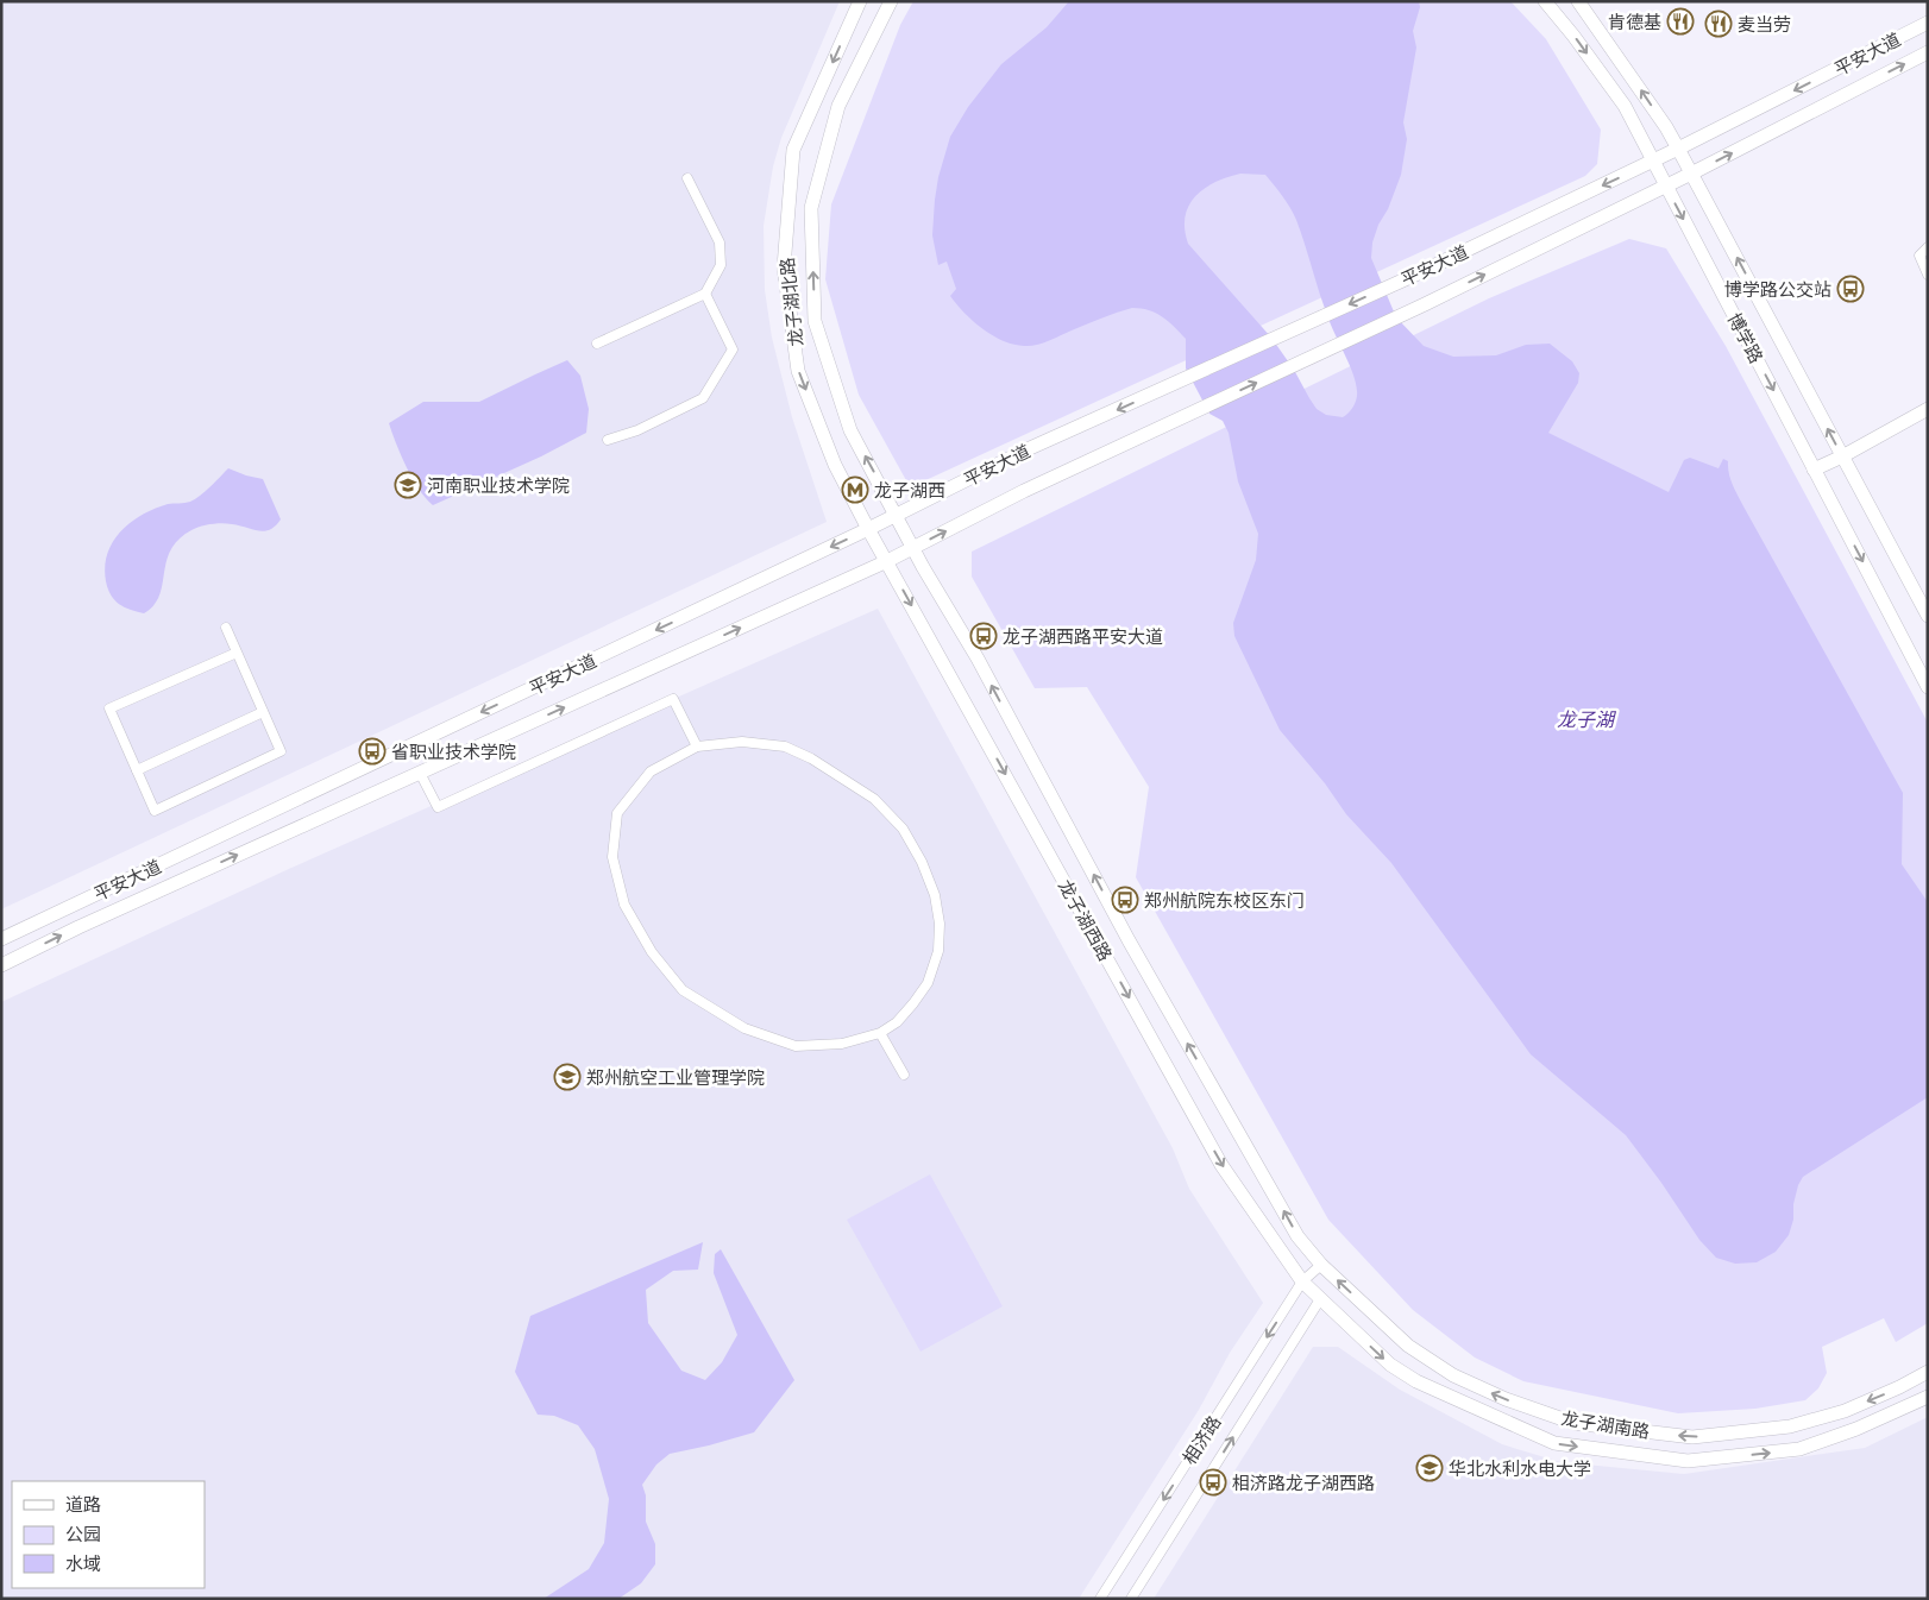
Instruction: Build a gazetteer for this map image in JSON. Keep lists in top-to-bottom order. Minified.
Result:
{"streets":{"main road":["平安大道","龙子湖北路","博学路","龙子湖西路","龙子湖南路"],"street":["相济路"]},"crossings":[["平安大道","龙子湖北路"],["平安大道","博学路"],["平安大道","龙子湖西路"],["龙子湖北路","龙子湖西路"],["龙子湖西路","龙子湖南路"],["龙子湖西路","相济路"],["龙子湖南路","相济路"]],"water":["龙子湖"],"places":{"restaurant":["肯德基","麦当劳"],"bus stop":["博学路公交站","龙子湖西路平安大道","省职业技术学院","郑州航院东校区东门","相济路龙子湖西路"],"school or university":["河南职业技术学院","郑州航空工业管理学院","华北水利水电大学"],"metro station":["龙子湖西"]},"legend":["道路","公园","水域"]}
